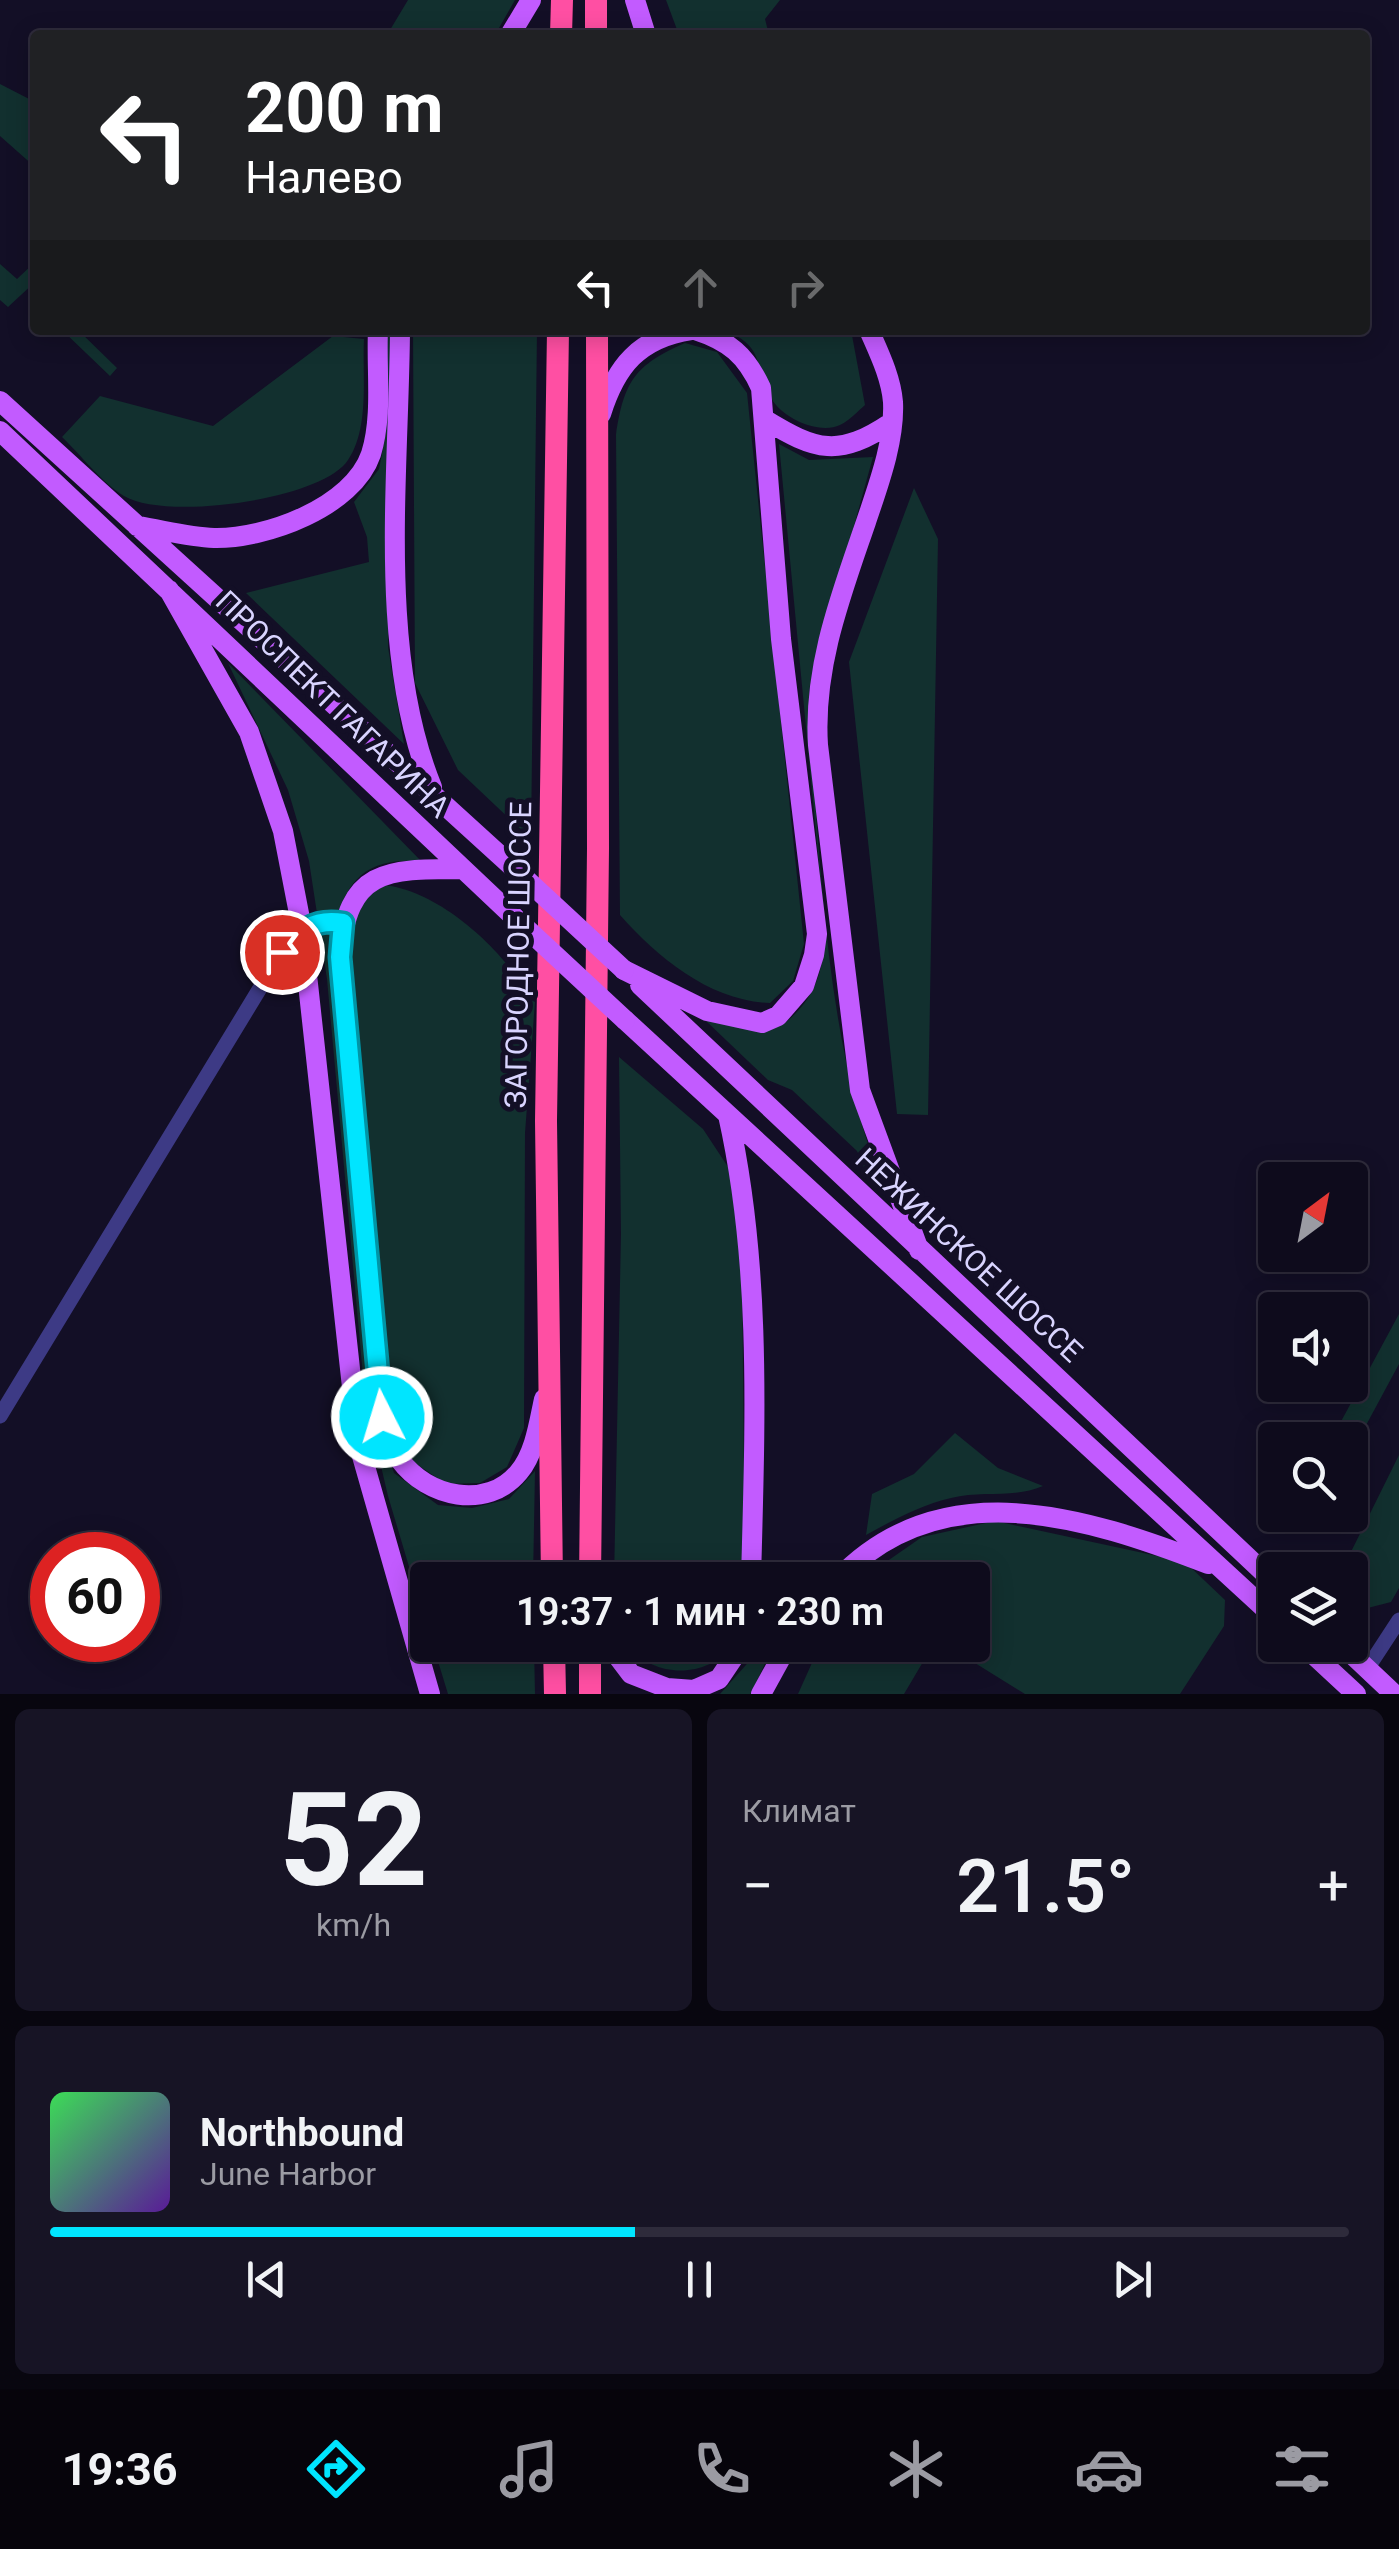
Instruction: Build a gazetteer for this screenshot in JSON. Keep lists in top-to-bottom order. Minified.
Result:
{"streets":{"highway":["ЗАГОРОДНОЕ ШОССЕ"],"main road":["ПРОСПЕКТ ГАГАРИНА","НЕЖИНСКОЕ ШОССЕ"]},"crossings":[["ПРОСПЕКТ ГАГАРИНА","НЕЖИНСКОЕ ШОССЕ"]],"north":"top right","page":{"turn":["200 m","Налево"],"limit":"60","trip":"19:37 · 1 мин · 230 m","tile":[["52","km/h"],"Климат"],"heat":["−","21.5°","+"],"song":["Northbound","June Harbor"],"tabs":"19:36"}}
